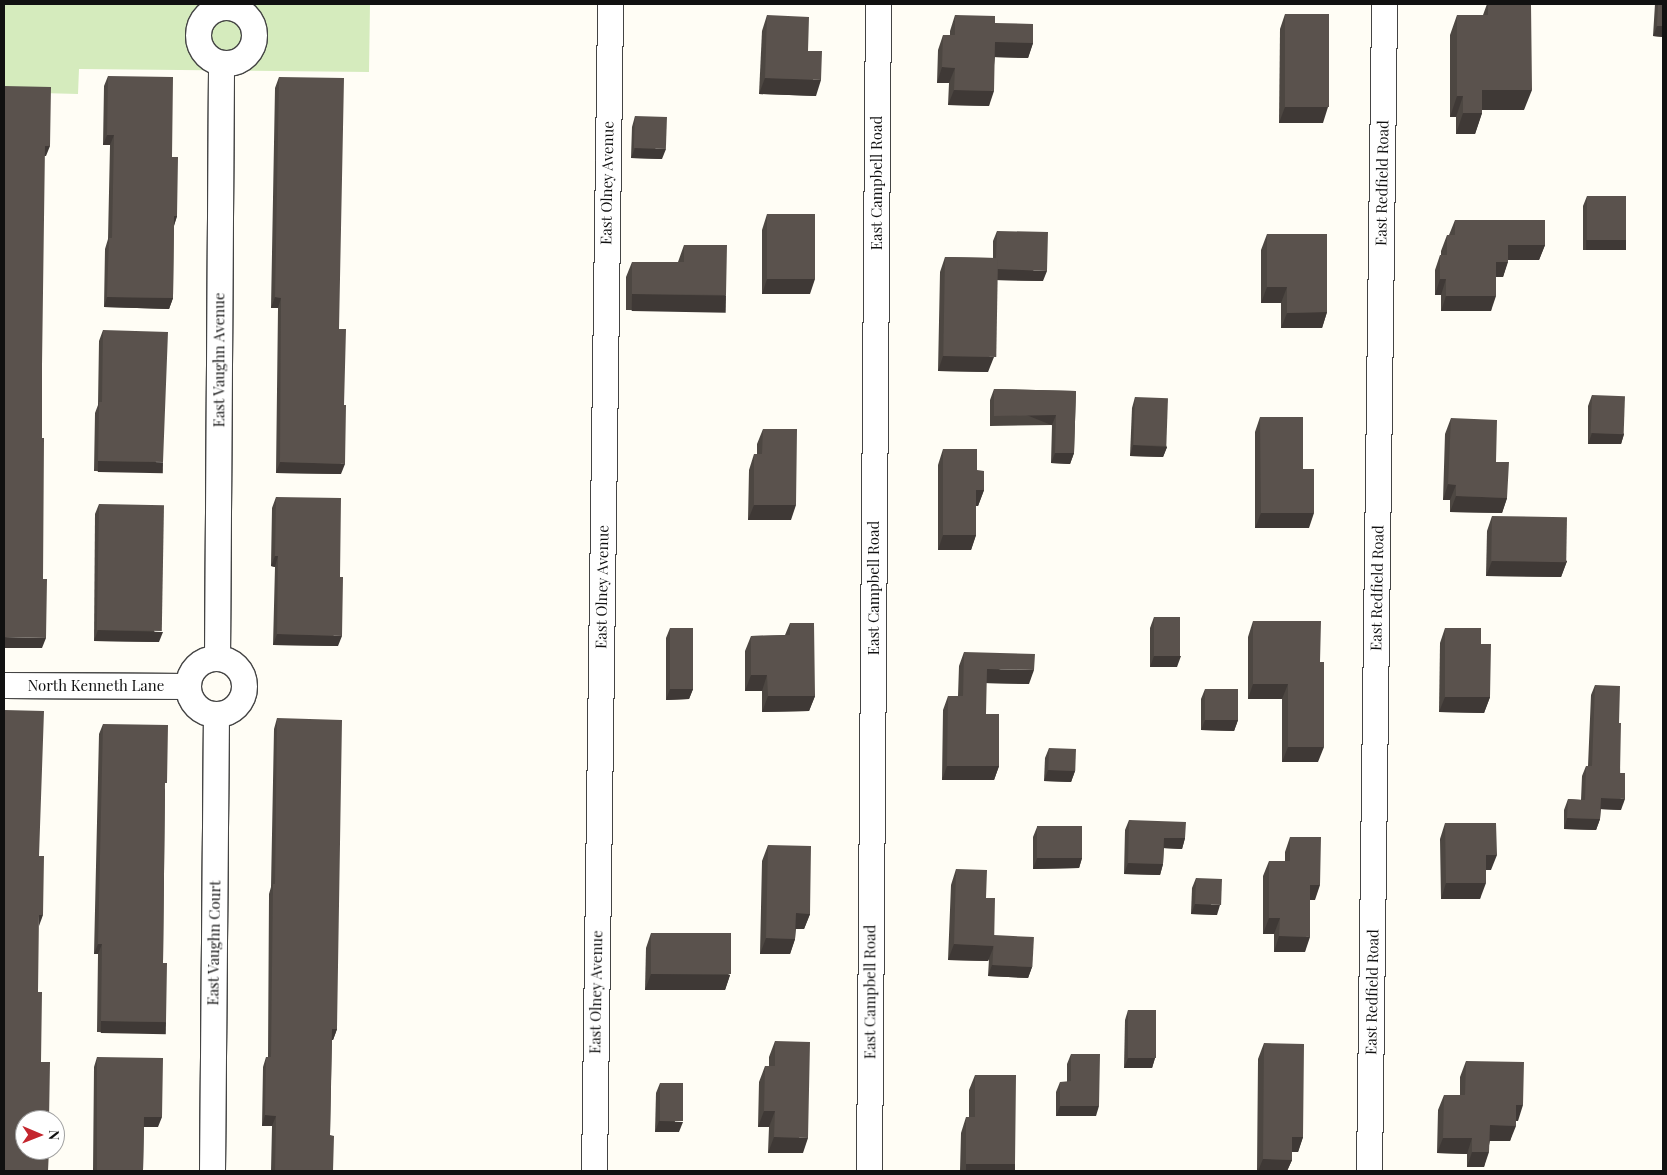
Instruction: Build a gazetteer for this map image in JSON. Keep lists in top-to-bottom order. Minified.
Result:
{"streets":{"street":["East Olney Avenue","East Campbell Road","East Redfield Road","East Vaughn Avenue","North Kenneth Lane","East Vaughn Court"]},"crossings":[["East Vaughn Avenue","North Kenneth Lane"],["East Vaughn Avenue","East Vaughn Court"],["North Kenneth Lane","East Vaughn Court"]],"north":"right"}
